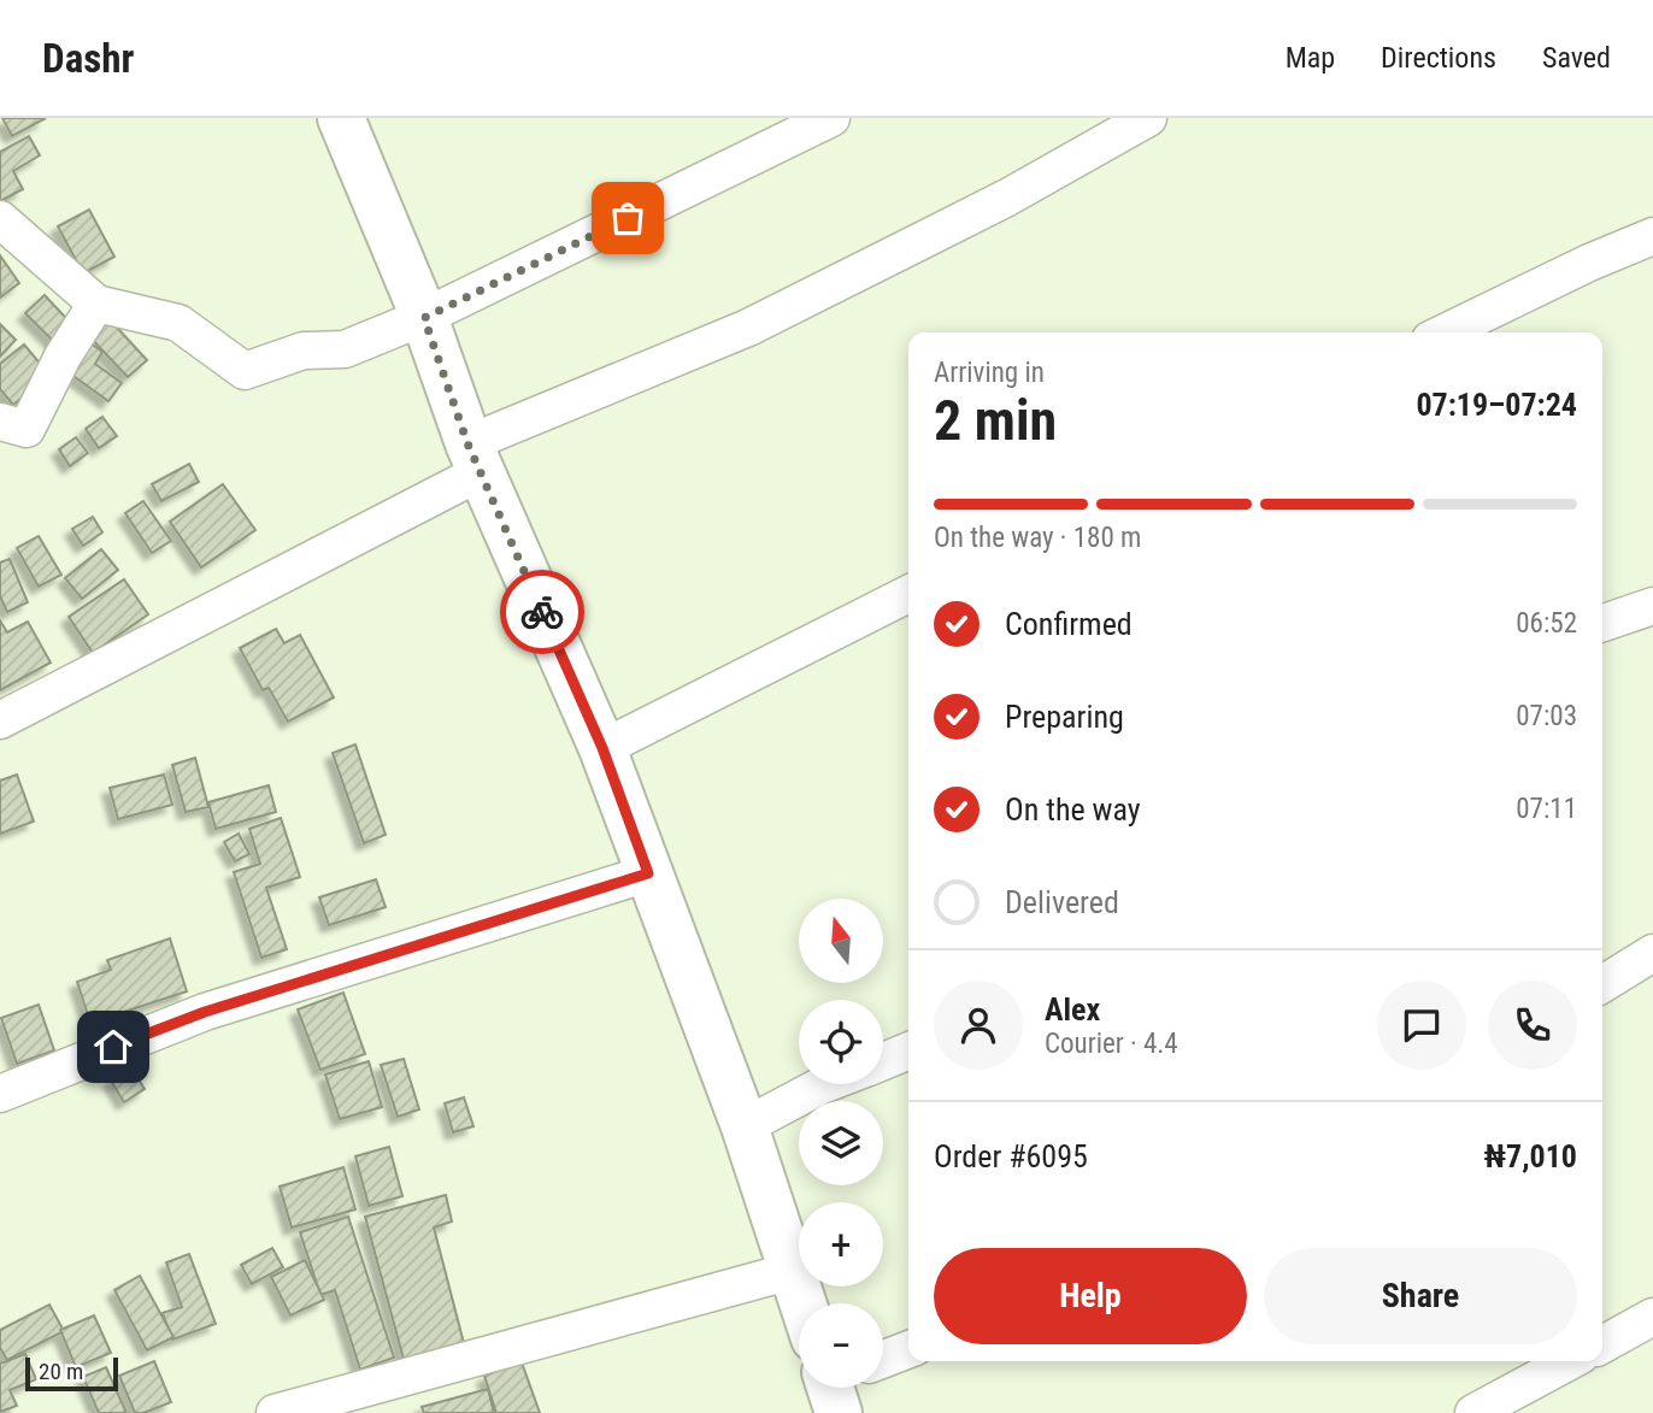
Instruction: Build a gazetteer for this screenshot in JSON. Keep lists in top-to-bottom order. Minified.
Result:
{"scale_bar":"20 m","north":"top","page":{"header":"Dashr","nav":["Map","Directions","Saved"],"heading":["2 min","Arriving in","07:19–07:24"],"panel":["Alex","Courier · 4.4","Order #6095","₦7,010"],"bar":"On the way · 180 m","list":[["Confirmed","06:52"],["Preparing","07:03"],["On the way","07:11"],"Delivered"],"map_buttons":["+","−"],"buttons":["Help","Share"],"scale":"20 m"}}
